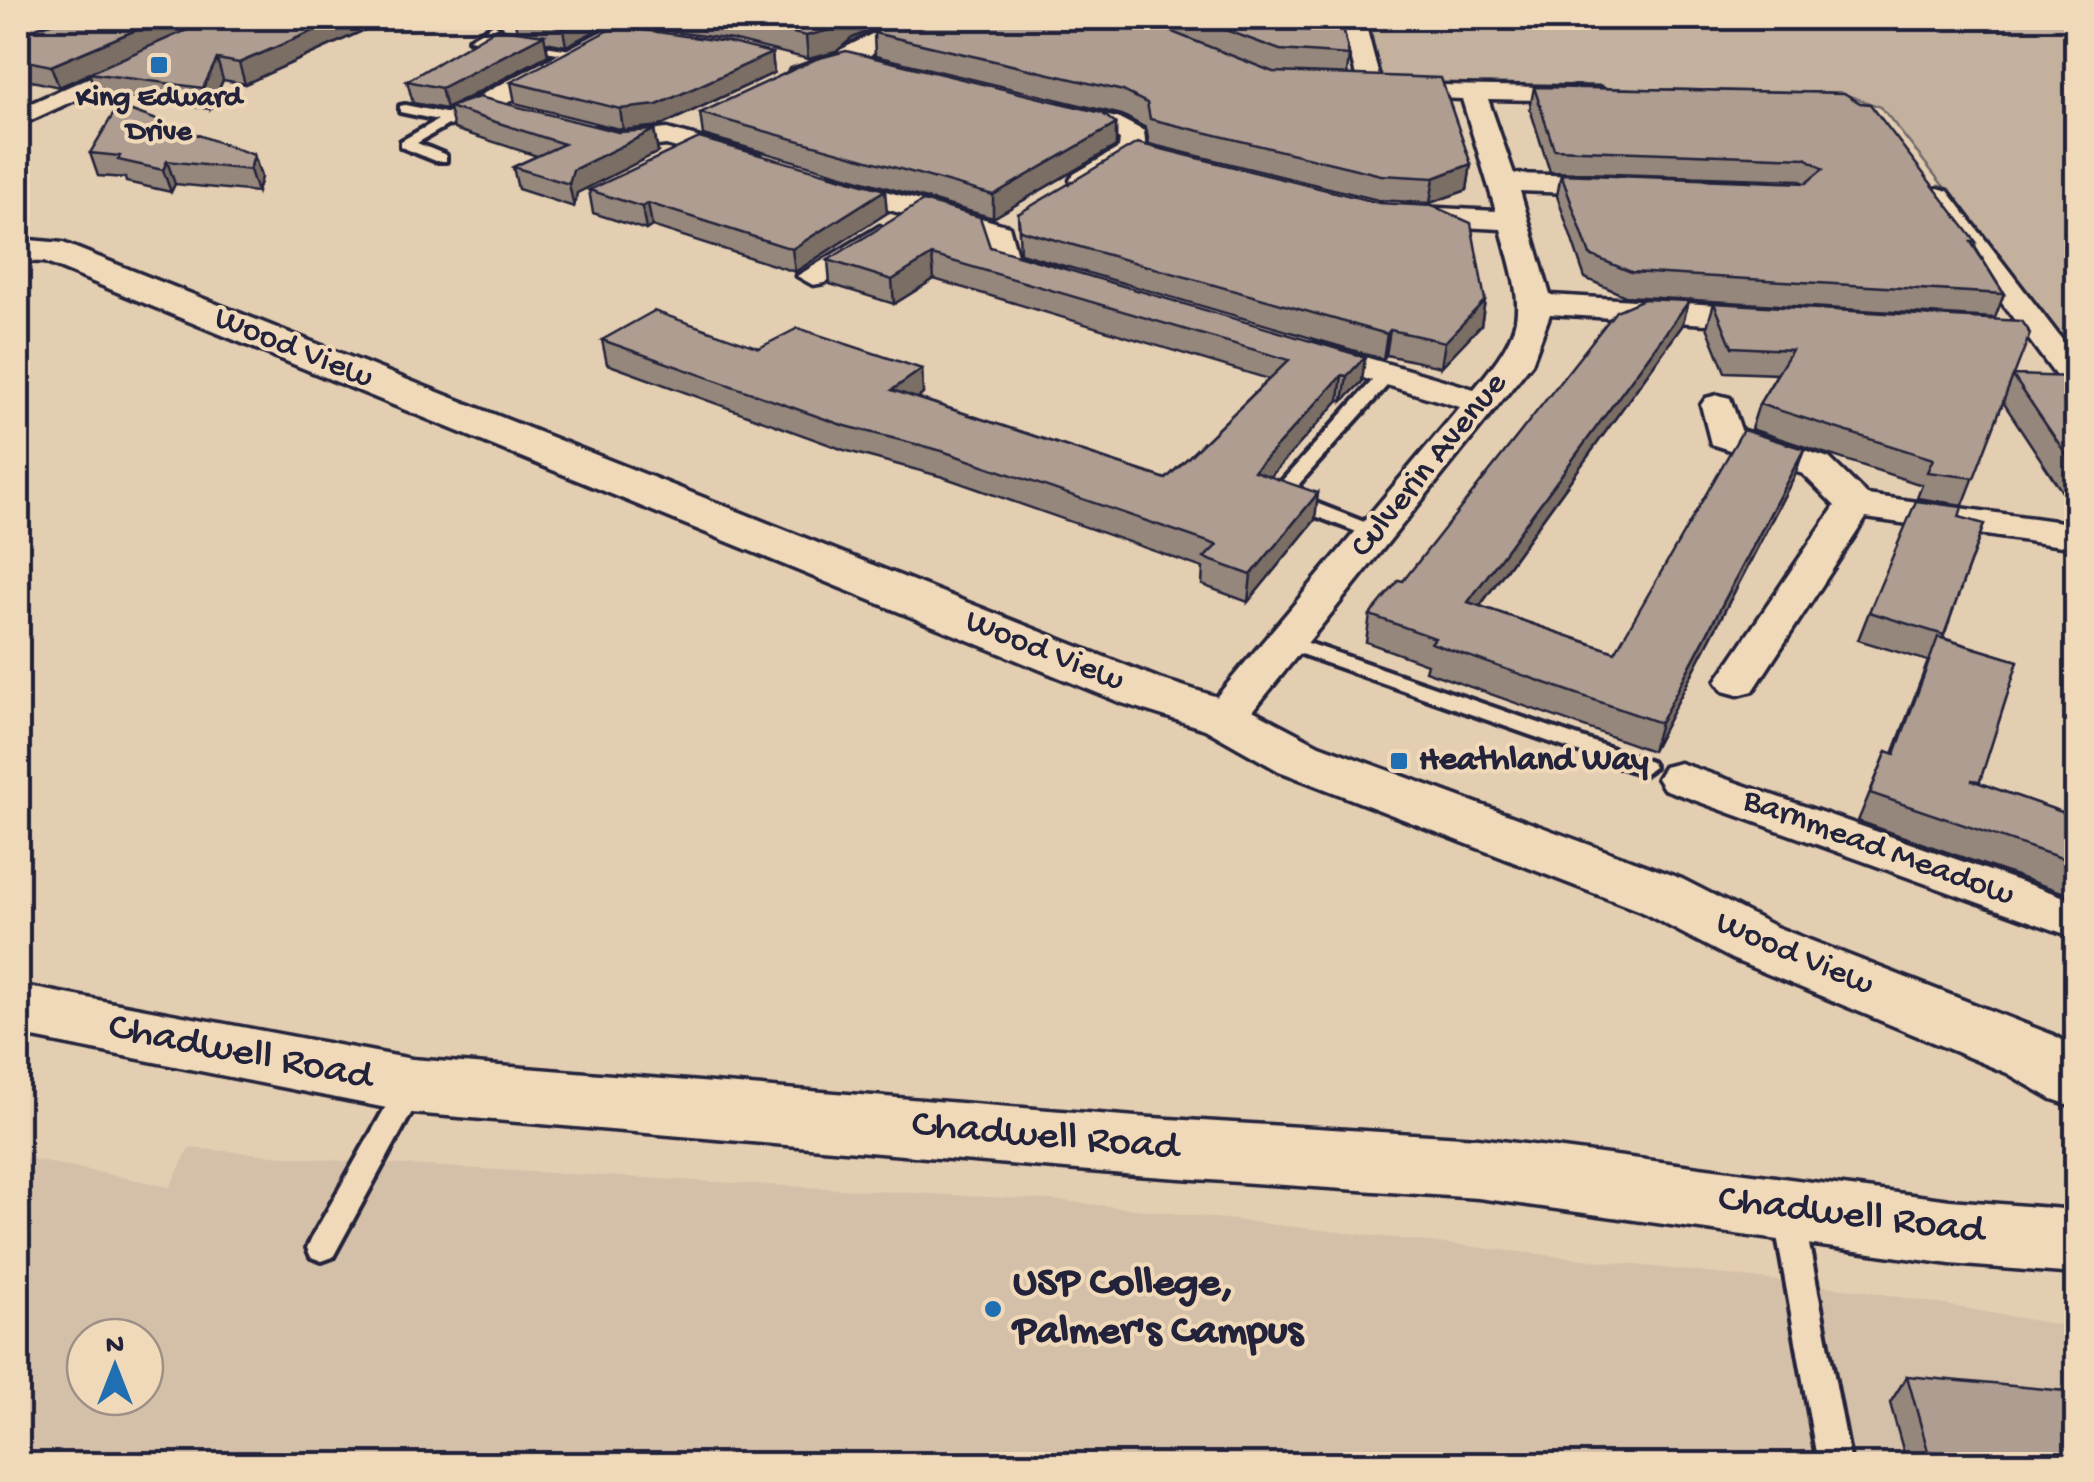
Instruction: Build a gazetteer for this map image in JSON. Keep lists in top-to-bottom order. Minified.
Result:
{"streets":{"main road":["Wood View","Chadwell Road"],"street":["Culverin Avenue","Barnmead Meadow"]},"crossings":[["Wood View","Culverin Avenue"]],"places":{"transit":["King Edward Drive","Heathland Way"],"other":["USP College, Palmer's Campus"]},"north":"top"}
